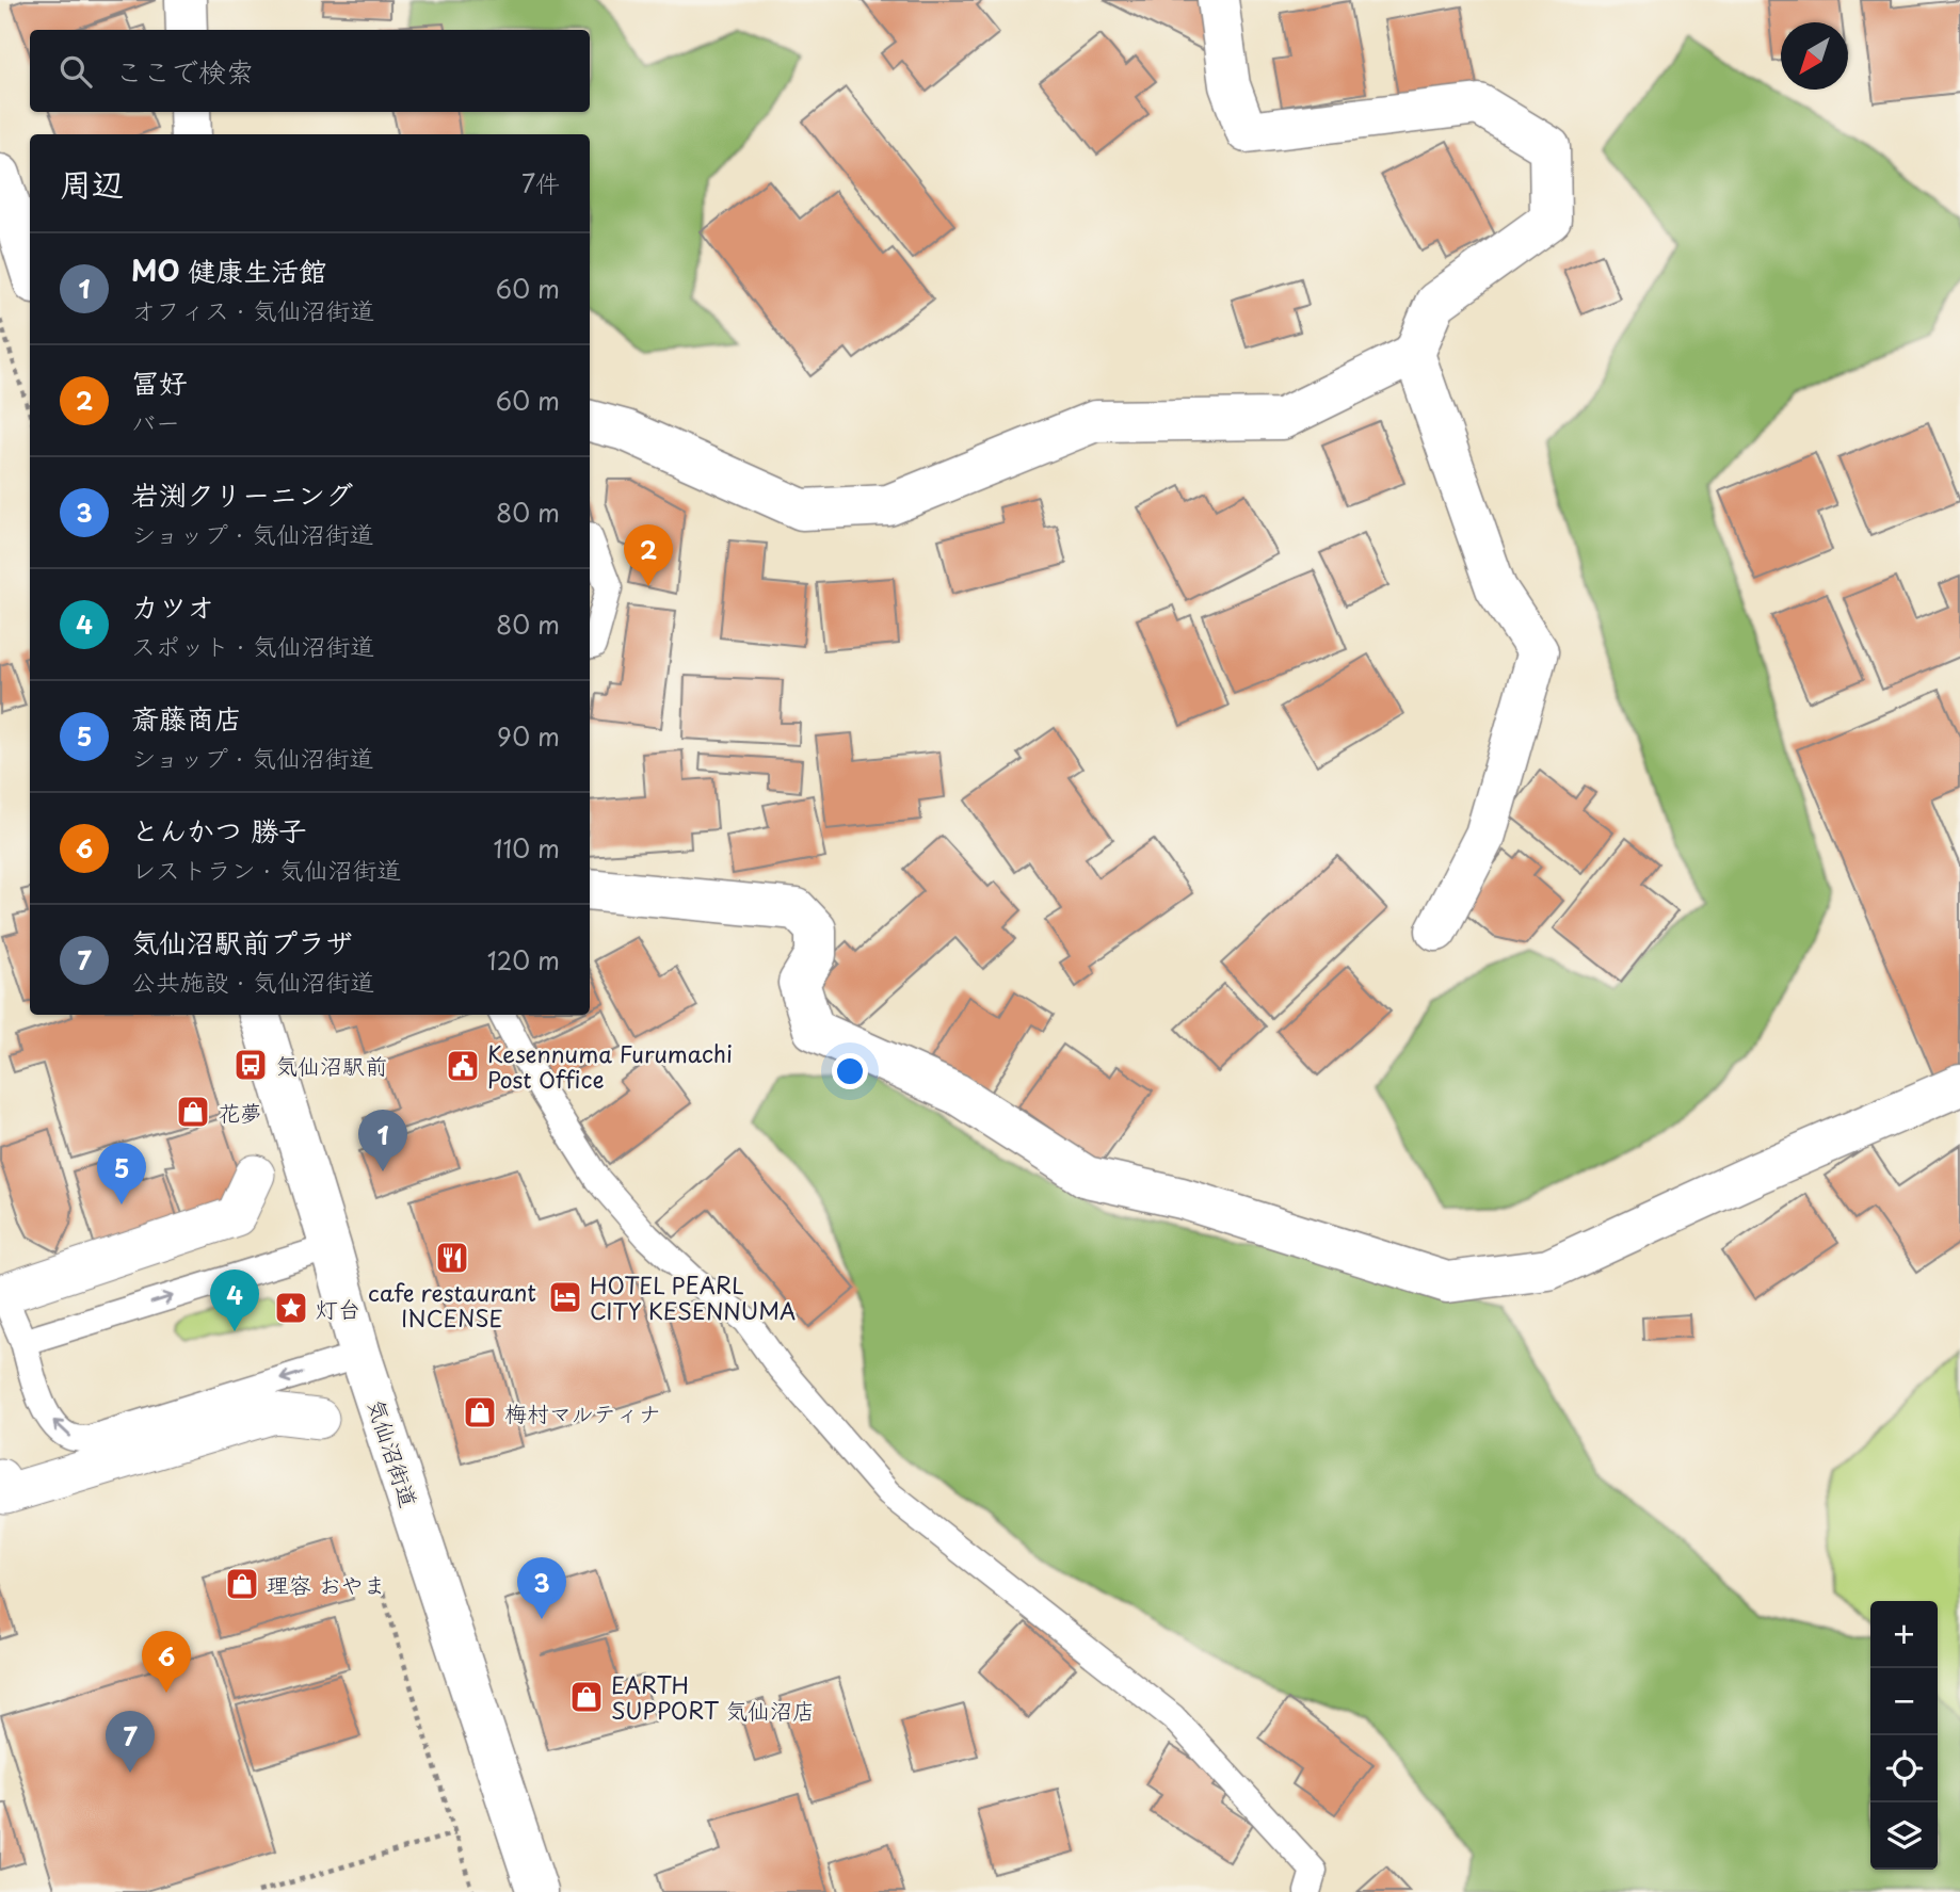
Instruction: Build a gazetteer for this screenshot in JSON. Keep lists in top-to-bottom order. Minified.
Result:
{"streets":{"street":["気仙沼街道"]},"places":{"bus stop":["気仙沼駅前"],"public building":["Kesennuma Furumachi Post Office"],"shop":["花夢","梅村マルティナ","理容 おやま","EARTH SUPPORT 気仙沼店"],"restaurant":["cafe restaurant INCENSE"],"hotel":["HOTEL PEARL CITY KESENNUMA"],"place":["灯台"]},"north":"bottom left","page":{"search":"ここで検索","heading":["周辺","7件"],"list":[{"mark":"1","name":"MO 健康生活館","note":"オフィス · 気仙沼街道","value":"60 m"},{"mark":"2","name":"冨好","note":"バー","value":"60 m"},{"mark":"3","name":"岩渕クリーニング","note":"ショップ · 気仙沼街道","value":"80 m"},{"mark":"4","name":"カツオ","note":"スポット · 気仙沼街道","value":"80 m"},{"mark":"5","name":"斎藤商店","note":"ショップ · 気仙沼街道","value":"90 m"},{"mark":"6","name":"とんかつ 勝子","note":"レストラン · 気仙沼街道","value":"110 m"},{"mark":"7","name":"気仙沼駅前プラザ","note":"公共施設 · 気仙沼街道","value":"120 m"}],"pins":["2","1","5","4","3","6","7"],"map_buttons":["+","−"]}}
